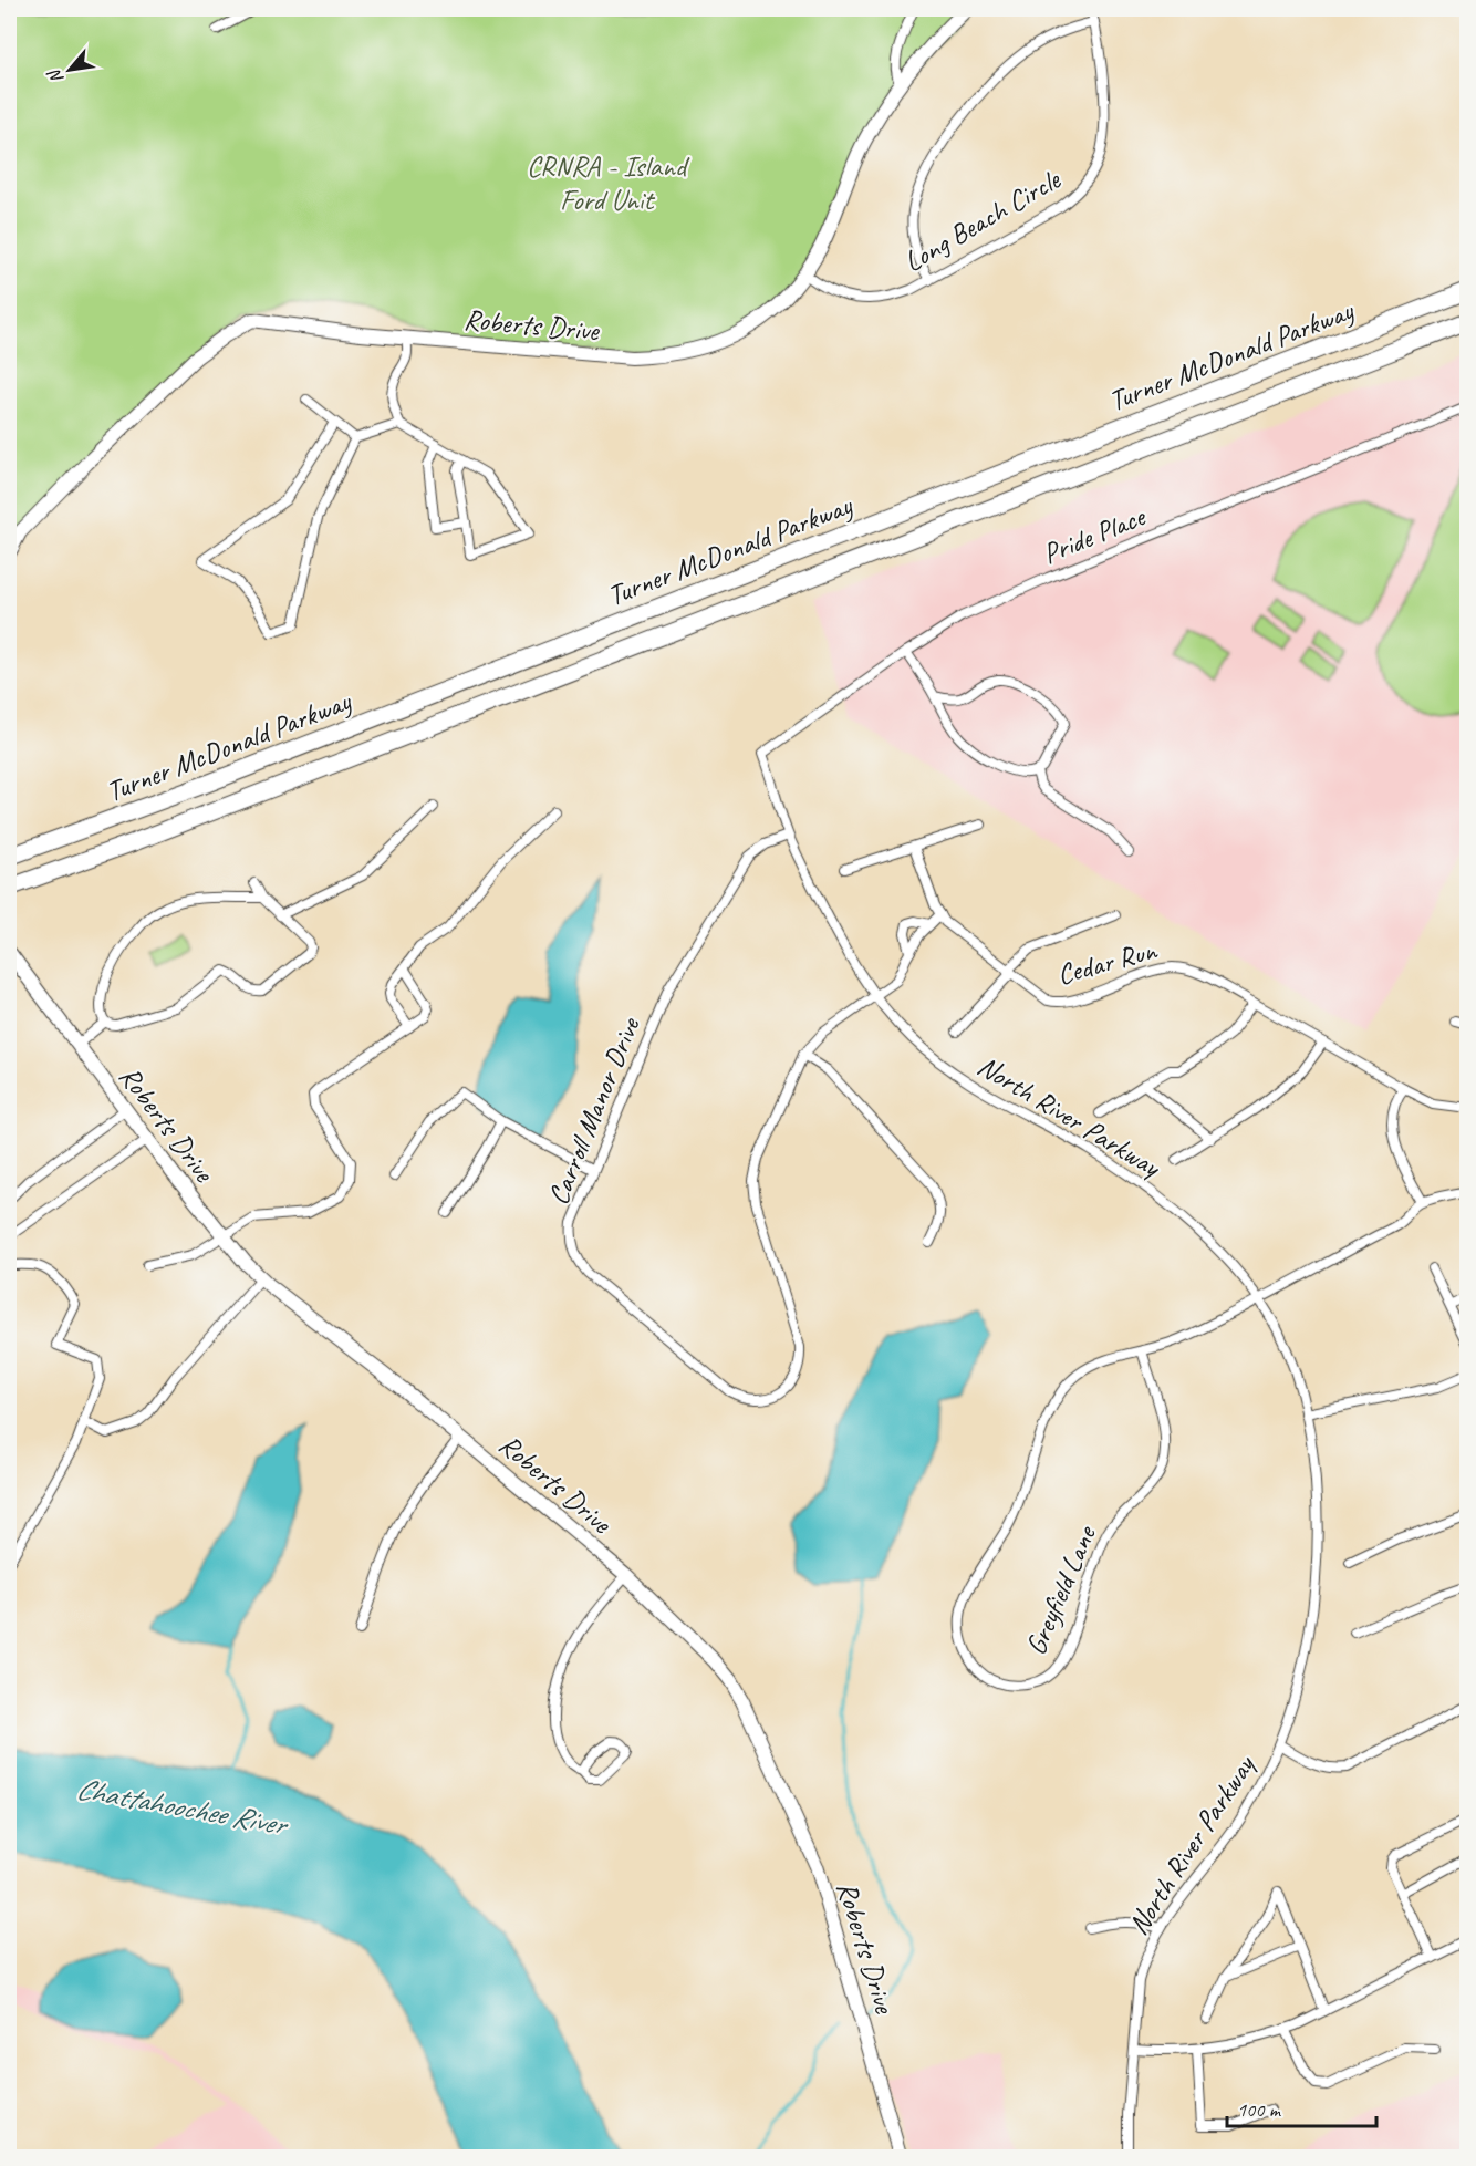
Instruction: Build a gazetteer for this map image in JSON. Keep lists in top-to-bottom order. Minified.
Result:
{"streets":{"highway":["Turner McDonald Parkway"],"street":["Long Beach Circle","Roberts Drive","Pride Place","Cedar Run","Carroll Manor Drive","North River Parkway","Greyfield Lane"]},"crossings":[["Long Beach Circle","Roberts Drive"],["Pride Place","North River Parkway"],["Carroll Manor Drive","North River Parkway"],["North River Parkway","Greyfield Lane"]],"water":["Chattahoochee River"],"parks":["CRNRA - Island Ford Unit"],"scale_bar":"100 m","north":"bottom left"}
